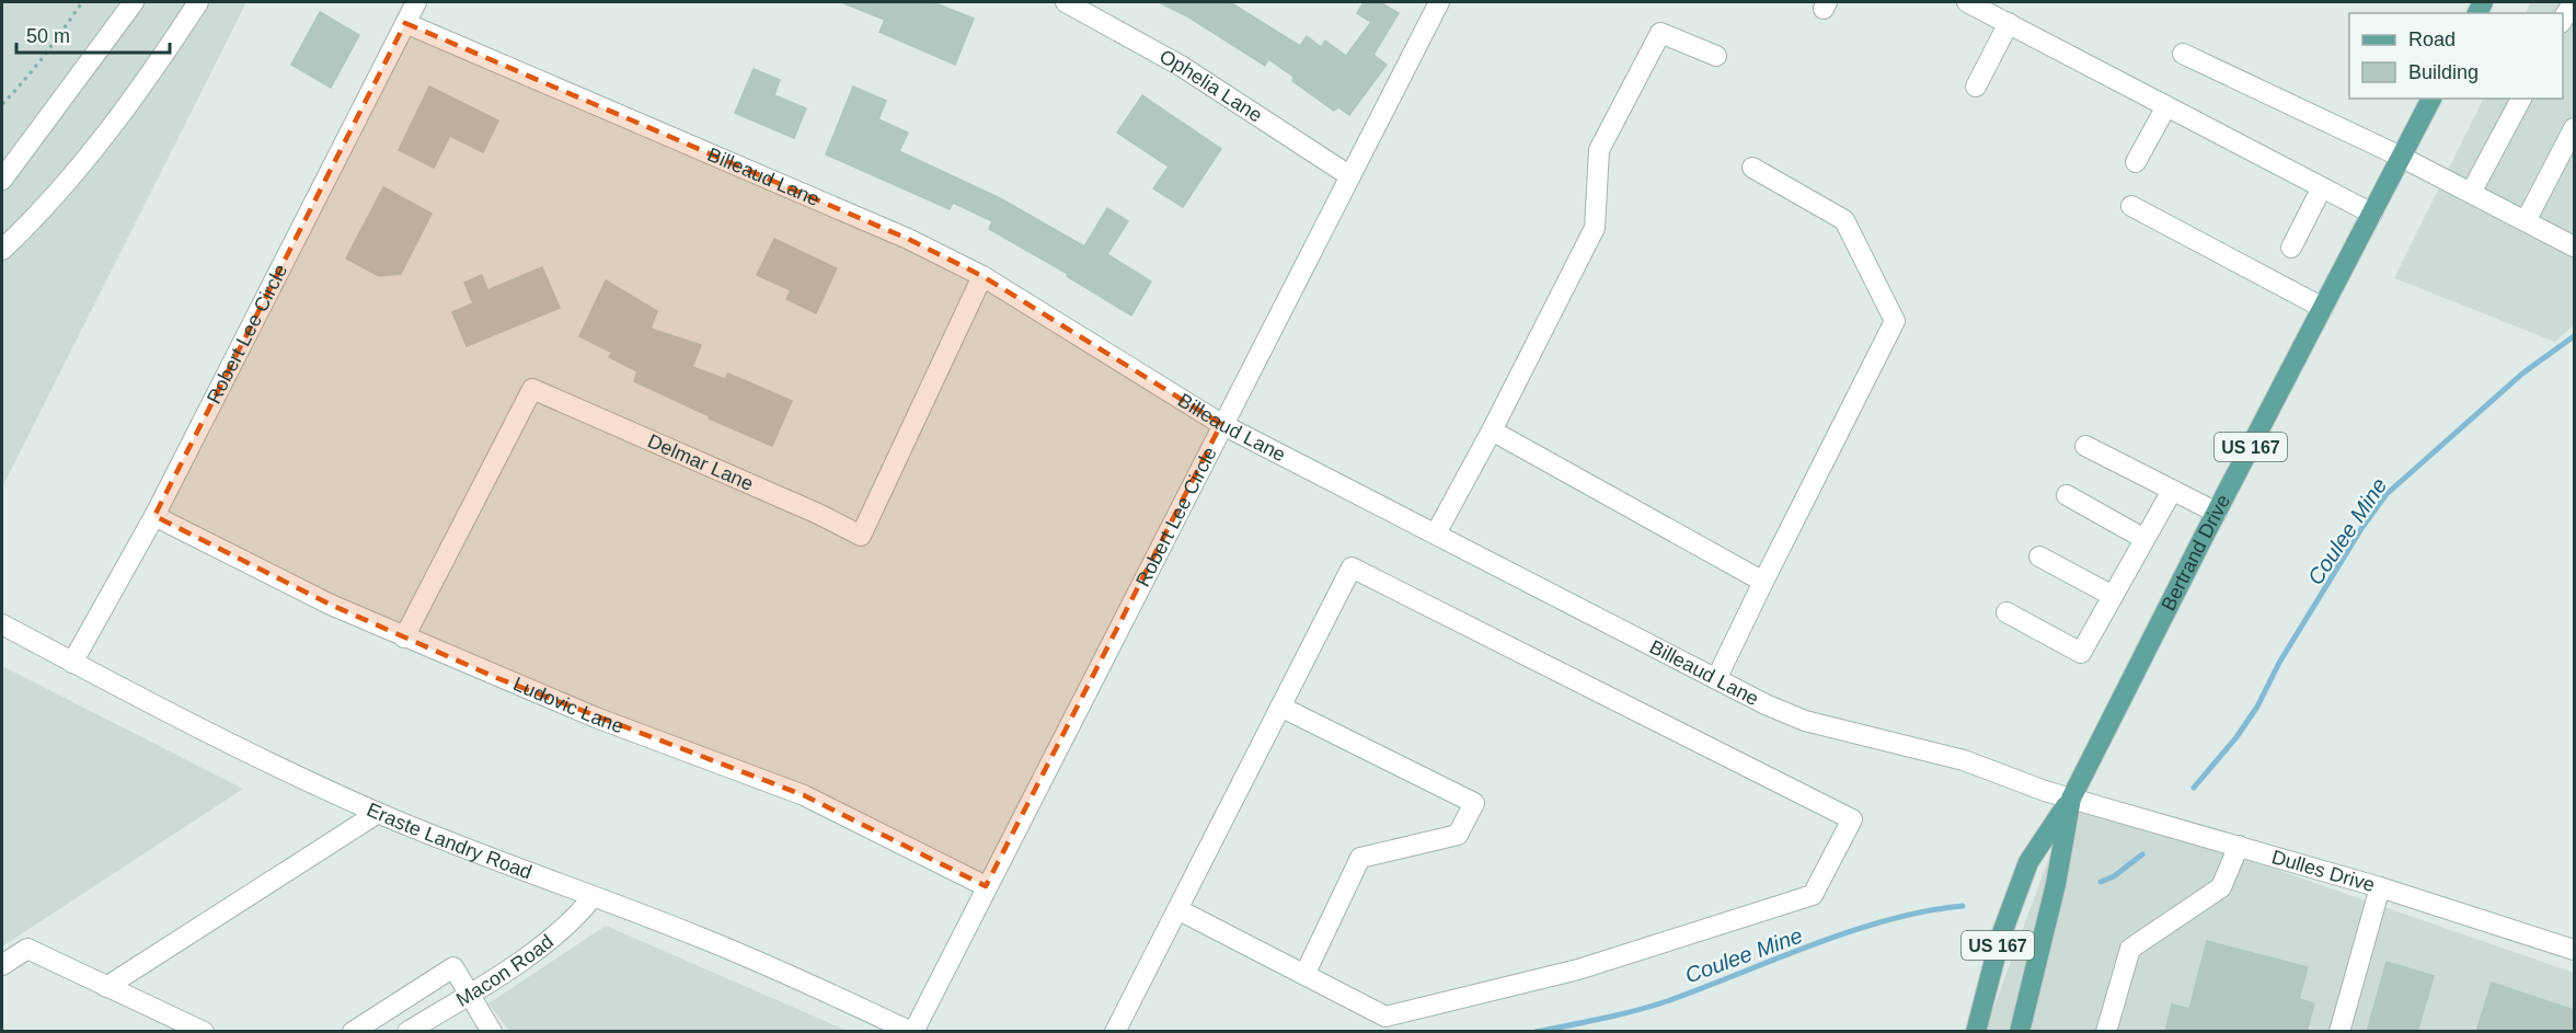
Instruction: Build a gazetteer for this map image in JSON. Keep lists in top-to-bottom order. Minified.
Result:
{"streets":{"main road":["US 167","Bertrand Drive"],"street":["Ophelia Lane","Billeaud Lane","Robert Lee Circle","Delmar Lane","Ludovic Lane","Eraste Landry Road","Dulles Drive","Macon Road"]},"crossings":[["Ophelia Lane","Robert Lee Circle"],["Billeaud Lane","Robert Lee Circle"],["Billeaud Lane","US 167"],["Billeaud Lane","Delmar Lane"],["Billeaud Lane","Bertrand Drive"],["Billeaud Lane","Dulles Drive"],["Robert Lee Circle","Ludovic Lane"],["Robert Lee Circle","Eraste Landry Road"],["US 167","Bertrand Drive"],["US 167","Dulles Drive"],["Delmar Lane","Ludovic Lane"],["Bertrand Drive","Dulles Drive"],["Eraste Landry Road","Macon Road"]],"water":["Coulee Mine"],"legend":["Road","Building"],"scale_bar":"50 m"}
